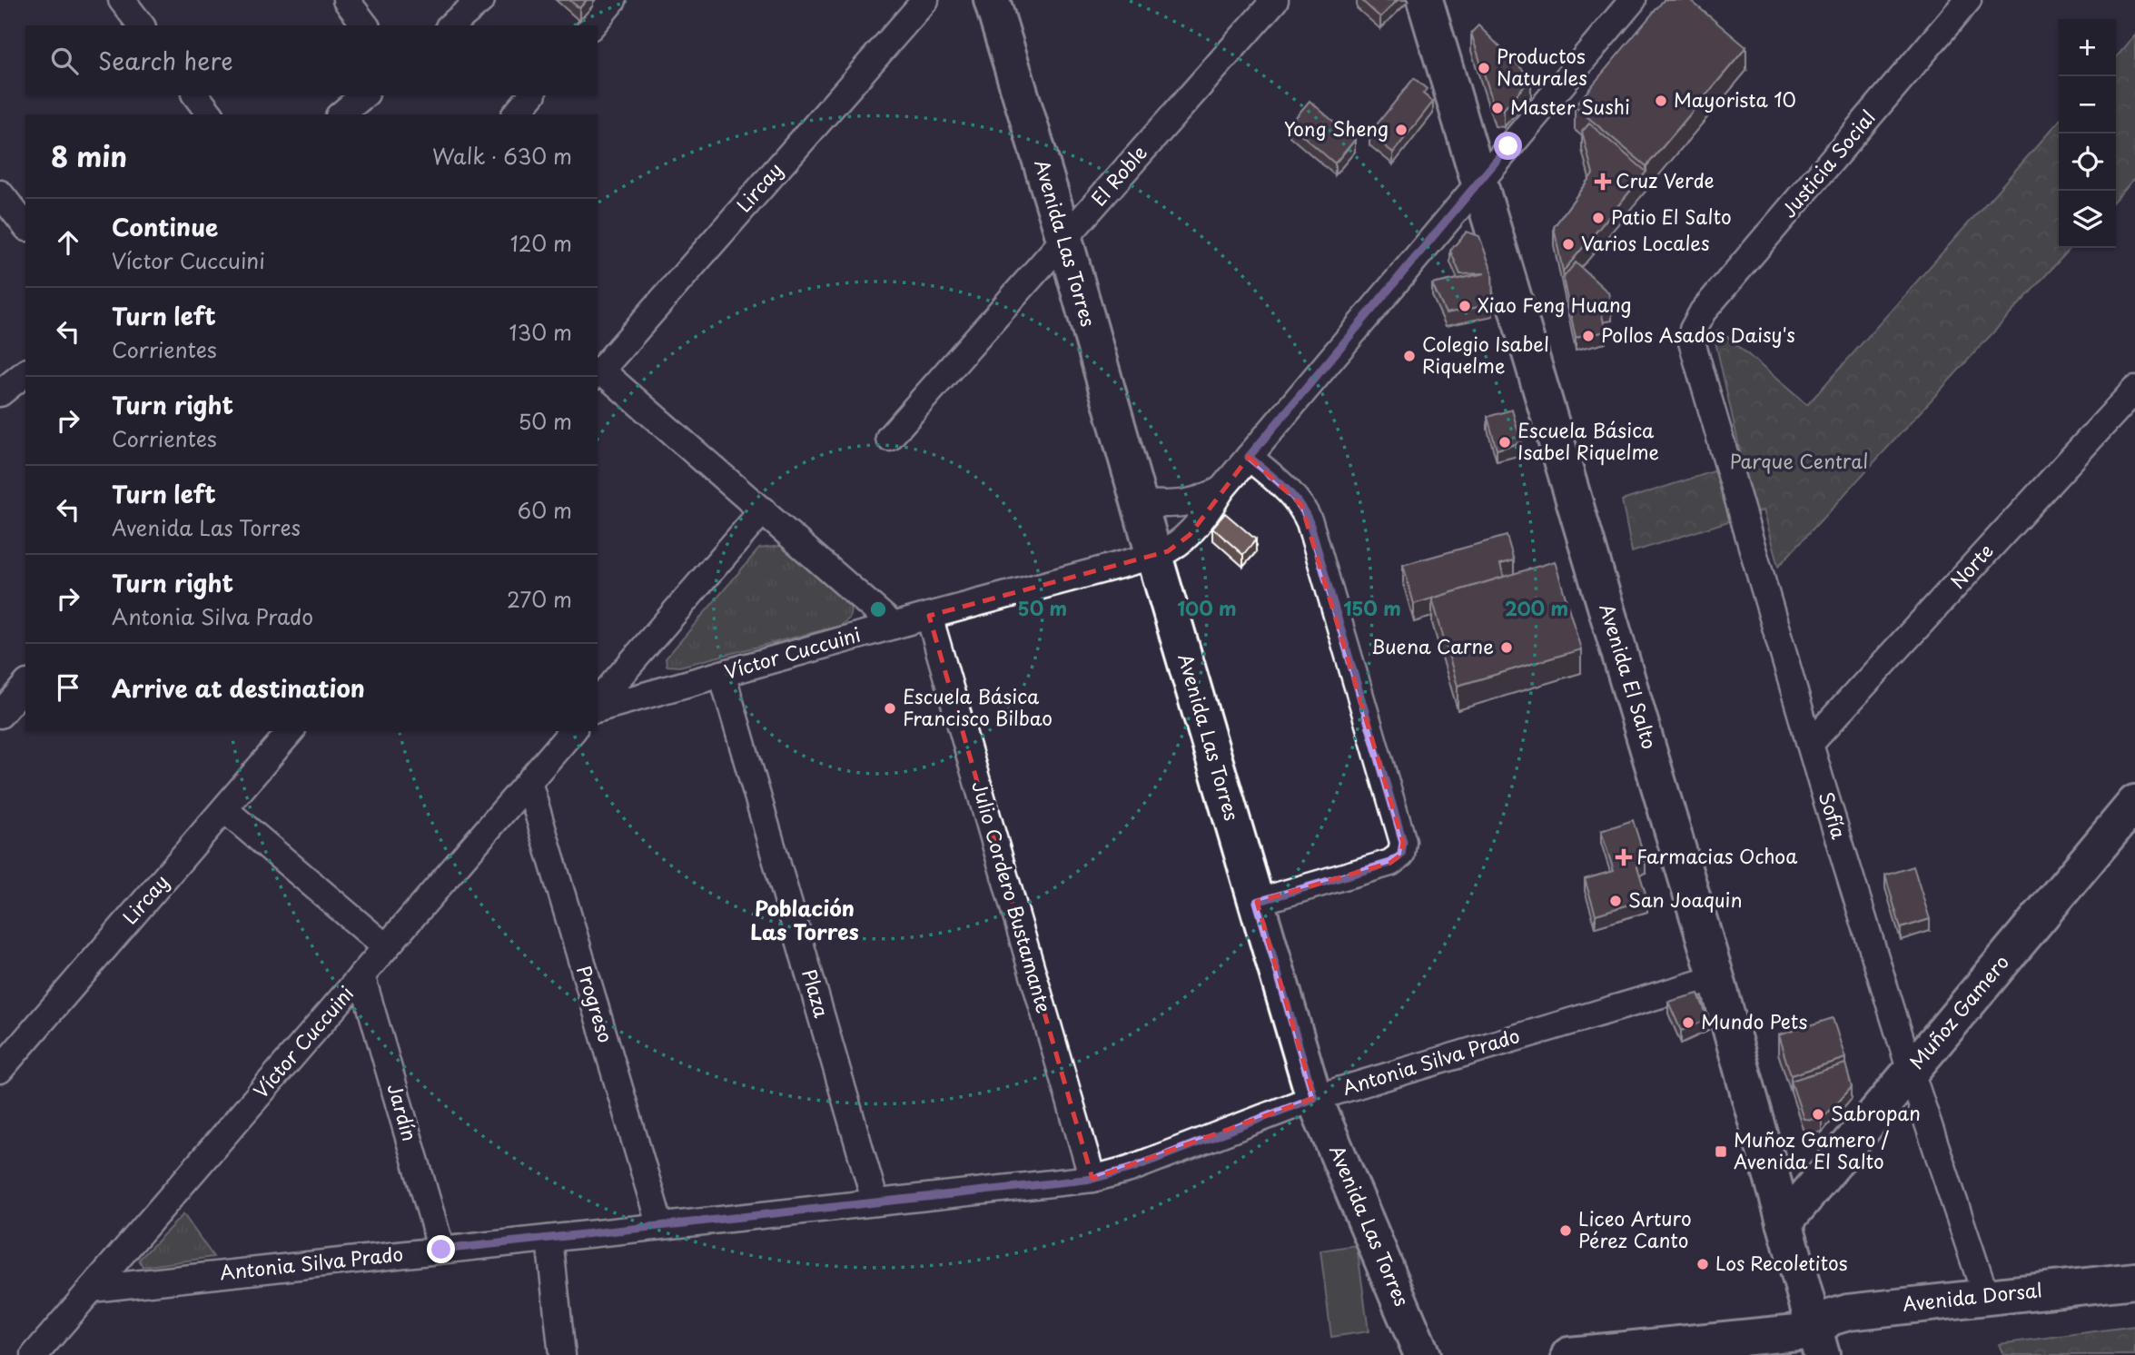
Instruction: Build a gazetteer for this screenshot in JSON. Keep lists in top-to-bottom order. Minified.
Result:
{"streets":{"street":["Justicia Social","El Roble","Lircay","Avenida Las Torres","Norte","Víctor Cuccuini","Avenida El Salto","Sofía","Julio Cordero Bustamante","Plaza","Progreso","Muñoz Gamero","Antonia Silva Prado","Jardín","Avenida Dorsal"]},"crossings":[["Justicia Social","Sofía"],["El Roble","Avenida Las Torres"],["Avenida Las Torres","Víctor Cuccuini"],["Avenida Las Torres","Antonia Silva Prado"],["Norte","Sofía"],["Víctor Cuccuini","Avenida El Salto"],["Víctor Cuccuini","Julio Cordero Bustamante"],["Víctor Cuccuini","Plaza"],["Víctor Cuccuini","Progreso"],["Víctor Cuccuini","Antonia Silva Prado"],["Víctor Cuccuini","Jardín"],["Avenida El Salto","Muñoz Gamero"],["Avenida El Salto","Antonia Silva Prado"],["Avenida El Salto","Avenida Dorsal"],["Sofía","Muñoz Gamero"],["Sofía","Avenida Dorsal"],["Julio Cordero Bustamante","Antonia Silva Prado"],["Plaza","Antonia Silva Prado"],["Progreso","Antonia Silva Prado"],["Antonia Silva Prado","Jardín"]],"districts":["Población Las Torres"],"parks":["Parque Central"],"places":{"other":["Productos Naturales","Mayorista 10","Master Sushi","Yong Sheng","Patio El Salto","Varios Locales","Xiao Feng Huang","Pollos Asados Daisy's","Colegio Isabel Riquelme","Escuela Básica Isabel Riquelme","Buena Carne","Escuela Básica Francisco Bilbao","San Joaquin","Mundo Pets","Sabropan","Liceo Arturo Pérez Canto","Los Recoletitos"],"health":["Cruz Verde","Farmacias Ochoa"],"transit":["Muñoz Gamero / Avenida El Salto"]},"page":{"map_buttons":["+","−"],"search":"Search here","heading":["8 min","Walk · 630 m"],"list":[["Continue","Víctor Cuccuini","120 m"],["Turn left","Corrientes","130 m"],["Turn right","Corrientes","50 m"],["Turn left","Avenida Las Torres","60 m"],["Turn right","Antonia Silva Prado","270 m"],"Arrive at destination"]},"rings":["50 m","100 m","150 m","200 m"]}
